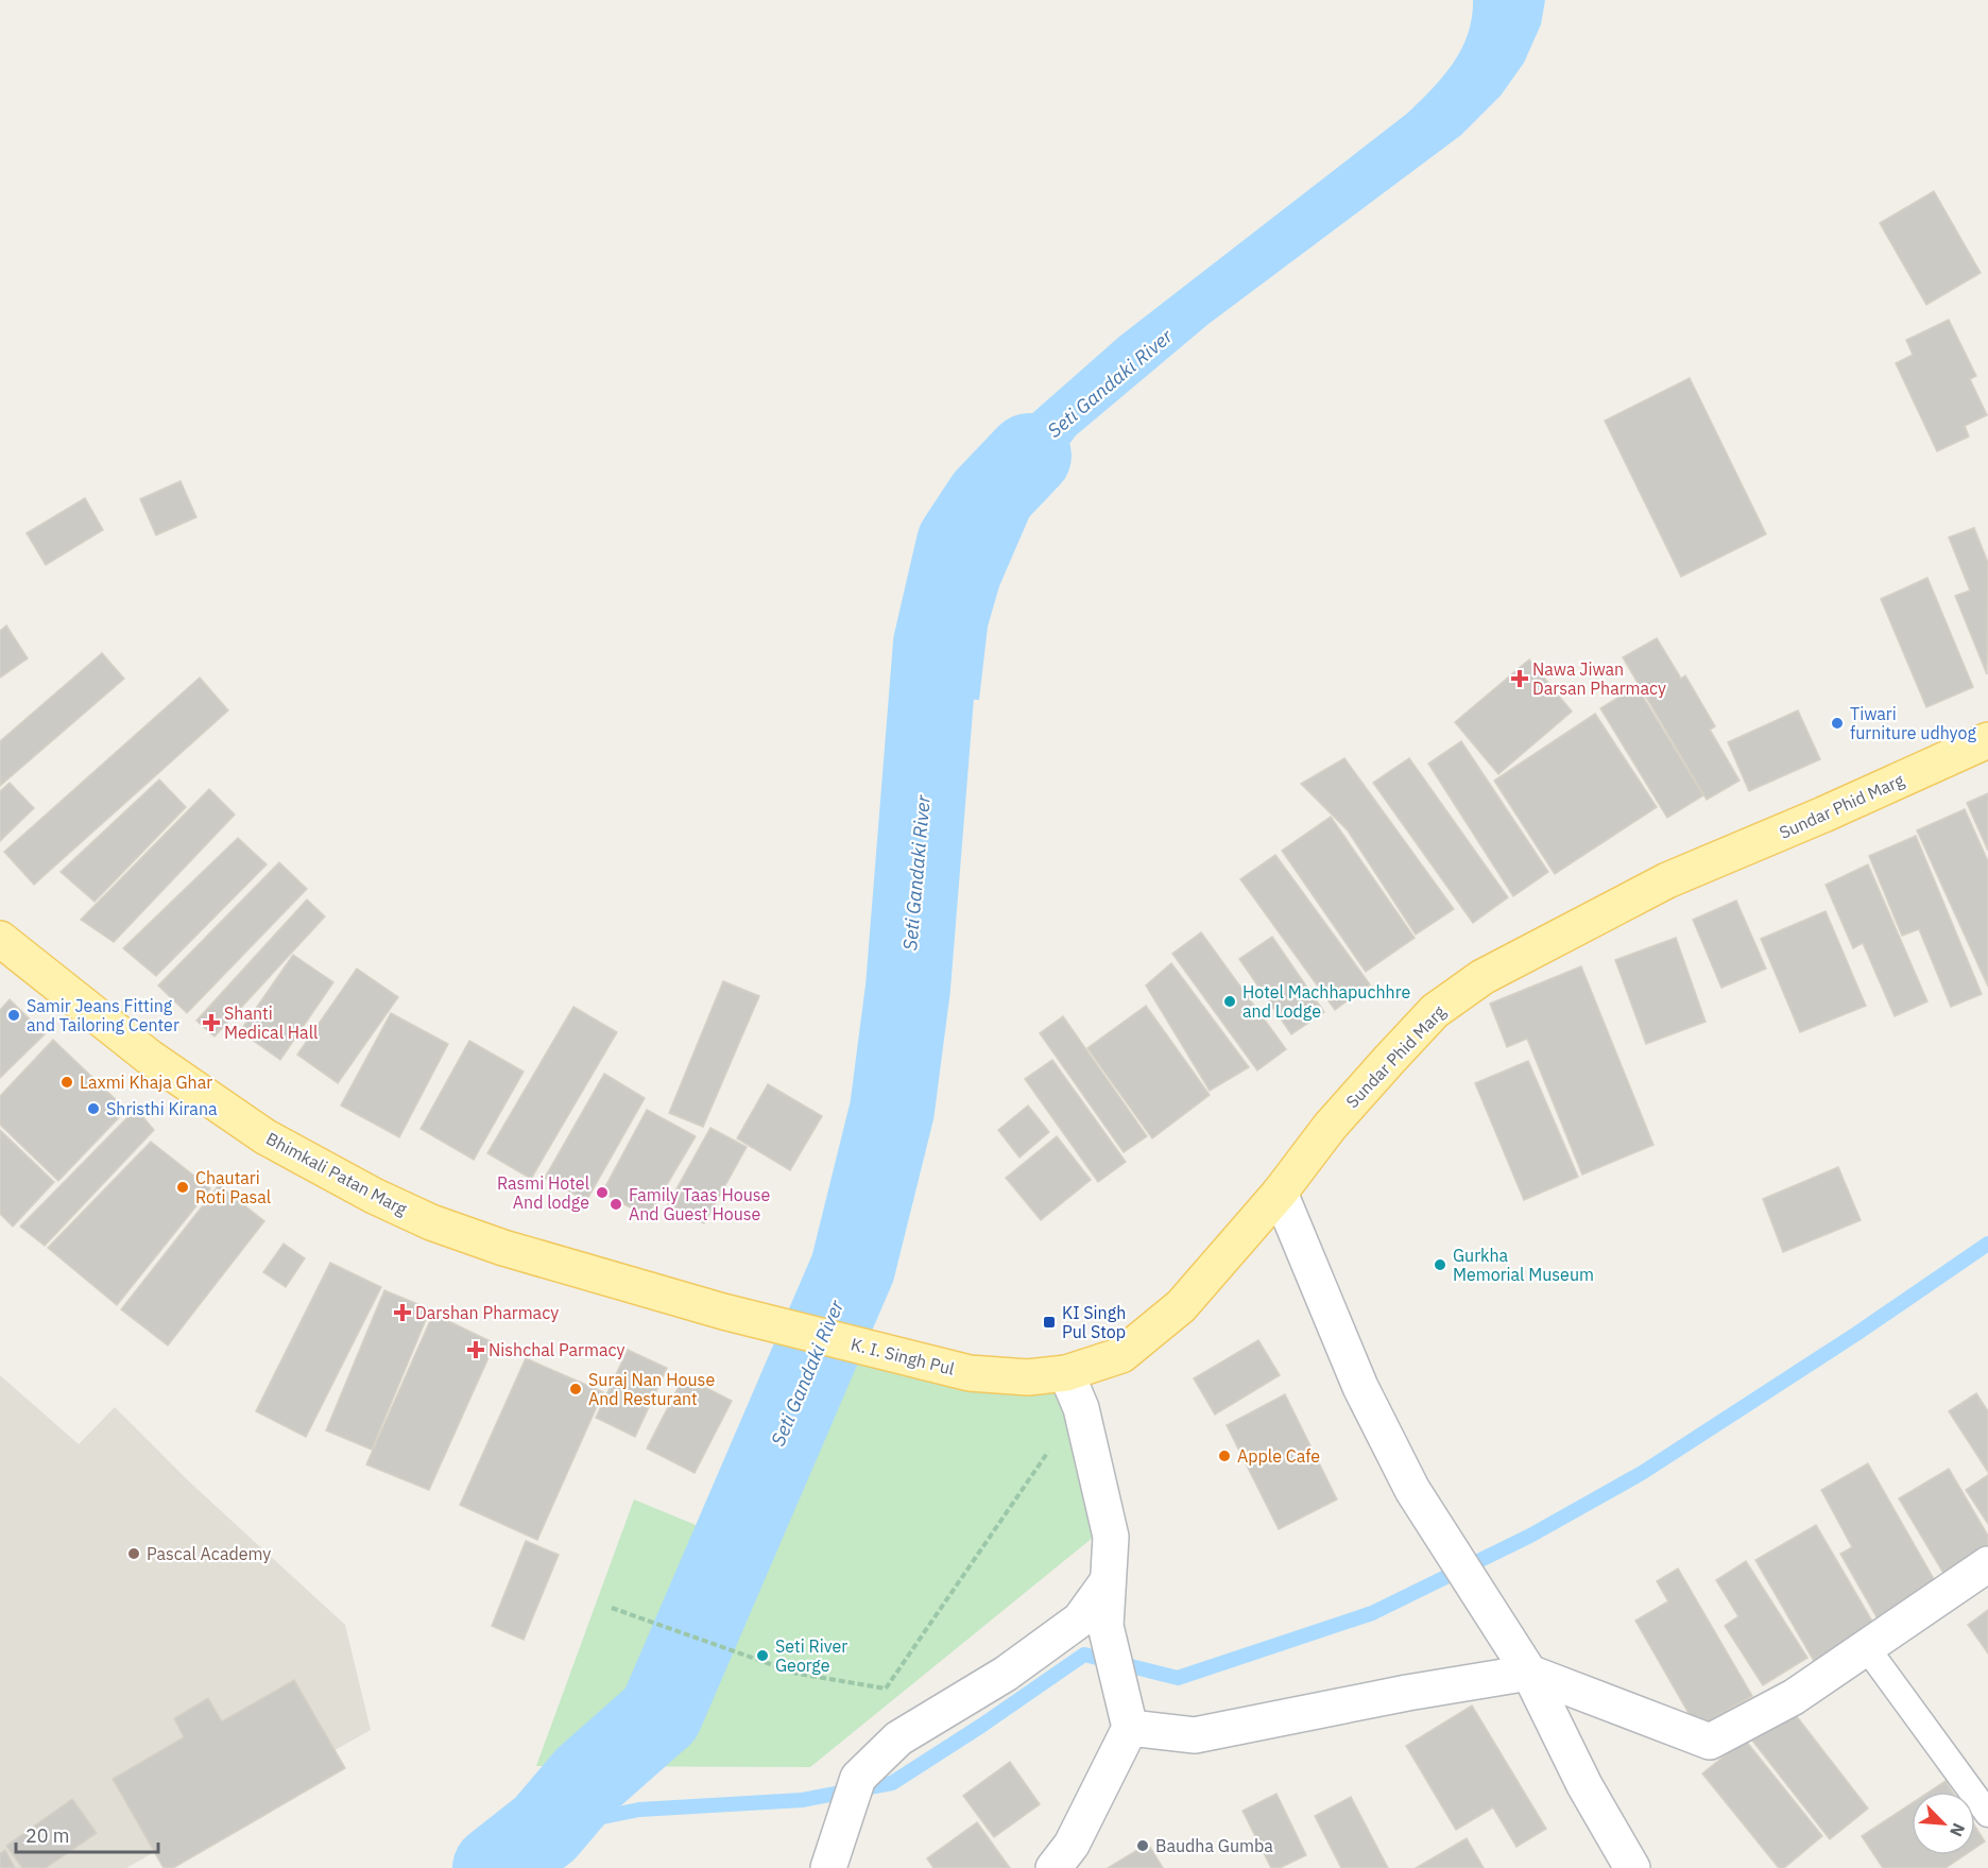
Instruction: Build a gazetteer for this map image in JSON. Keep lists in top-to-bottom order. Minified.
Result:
{"streets":{"main road":["Sundar Phid Marg","Bhimkali Patan Marg","K. I. Singh Pul"]},"crossings":[["Sundar Phid Marg","K. I. Singh Pul"],["Bhimkali Patan Marg","K. I. Singh Pul"]],"water":["Seti Gandaki River"],"places":{"health":["Nawa Jiwan Darsan Pharmacy","Shanti Medical Hall","Darshan Pharmacy","Nishchal Parmacy"],"other":["Tiwari furniture udhyog","Hotel Machhapuchhre and Lodge","Samir Jeans Fitting and Tailoring Center","Laxmi Khaja Ghar","Shristhi Kirana","Chautari Roti Pasal","Rasmi Hotel And lodge","Family Taas House And Guest House","Gurkha Memorial Museum","Suraj Nan House And Resturant","Apple Cafe","Pascal Academy","Seti River George","Baudha Gumba"],"transit":["KI Singh Pul Stop"]},"scale_bar":"20 m","north":"bottom right"}
